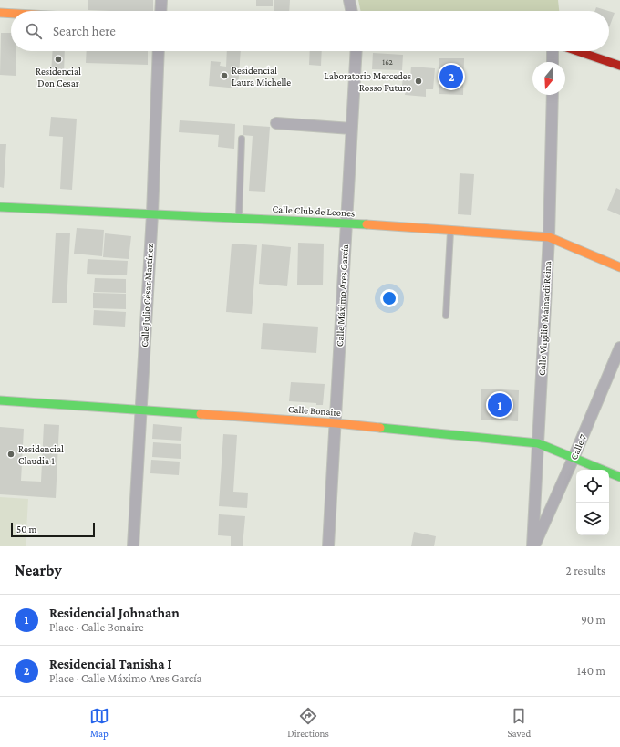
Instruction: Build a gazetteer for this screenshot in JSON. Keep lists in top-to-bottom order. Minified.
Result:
{"streets":{"street":["Calle Club de Leones","Calle Julio César Martínez","Calle Máximo Ares García","Calle Virgilio Mainardi Reina","Calle Bonaire","Calle 7"]},"crossings":[["Calle Club de Leones","Calle Julio César Martínez"],["Calle Club de Leones","Calle Máximo Ares García"],["Calle Club de Leones","Calle Virgilio Mainardi Reina"],["Calle Julio César Martínez","Calle Bonaire"],["Calle Máximo Ares García","Calle Bonaire"],["Calle Virgilio Mainardi Reina","Calle Bonaire"],["Calle Virgilio Mainardi Reina","Calle 7"],["Calle Bonaire","Calle 7"]],"places":["Residencial Don Cesar","Residencial Laura Michelle","Laboratorio Mercedes Rosso Futuro","Residencial Claudia 1"],"house_numbers":["162"],"scale_bar":"50 m","north":"bottom","page":{"search":"Search here","pins":["2","1"],"scale":"50 m","heading":["Nearby","2 results"],"list":[{"mark":"1","name":"Residencial Johnathan","note":"Place · Calle Bonaire","value":"90 m"},{"mark":"2","name":"Residencial Tanisha I","note":"Place · Calle Máximo Ares García","value":"140 m"}],"nav":["Map","Directions","Saved"]}}
